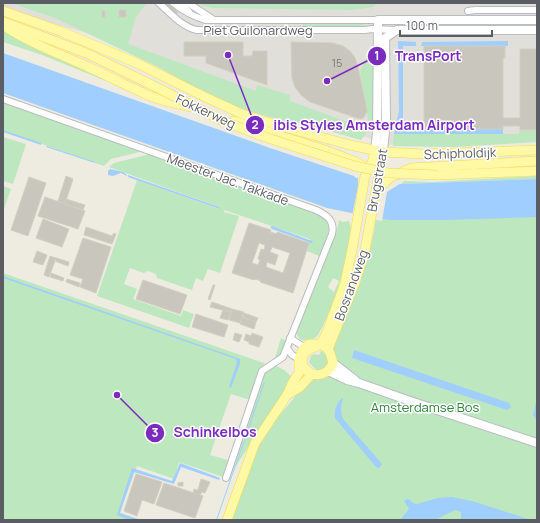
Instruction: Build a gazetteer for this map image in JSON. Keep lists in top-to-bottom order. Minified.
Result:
{"streets":{"main road":["Fokkerweg","Schipholdijk","Brugstraat","Bosrandweg"],"street":["Piet Guilonardweg","Meester Jac. Takkade"]},"crossings":[["Piet Guilonardweg","Brugstraat"],["Fokkerweg","Schipholdijk"],["Fokkerweg","Brugstraat"],["Schipholdijk","Brugstraat"],["Brugstraat","Bosrandweg"]],"parks":["Amsterdamse Bos"],"places":["ibis Styles Amsterdam Airport","TransPort","Schinkelbos"],"house_numbers":["15"],"scale_bar":"100 m"}
